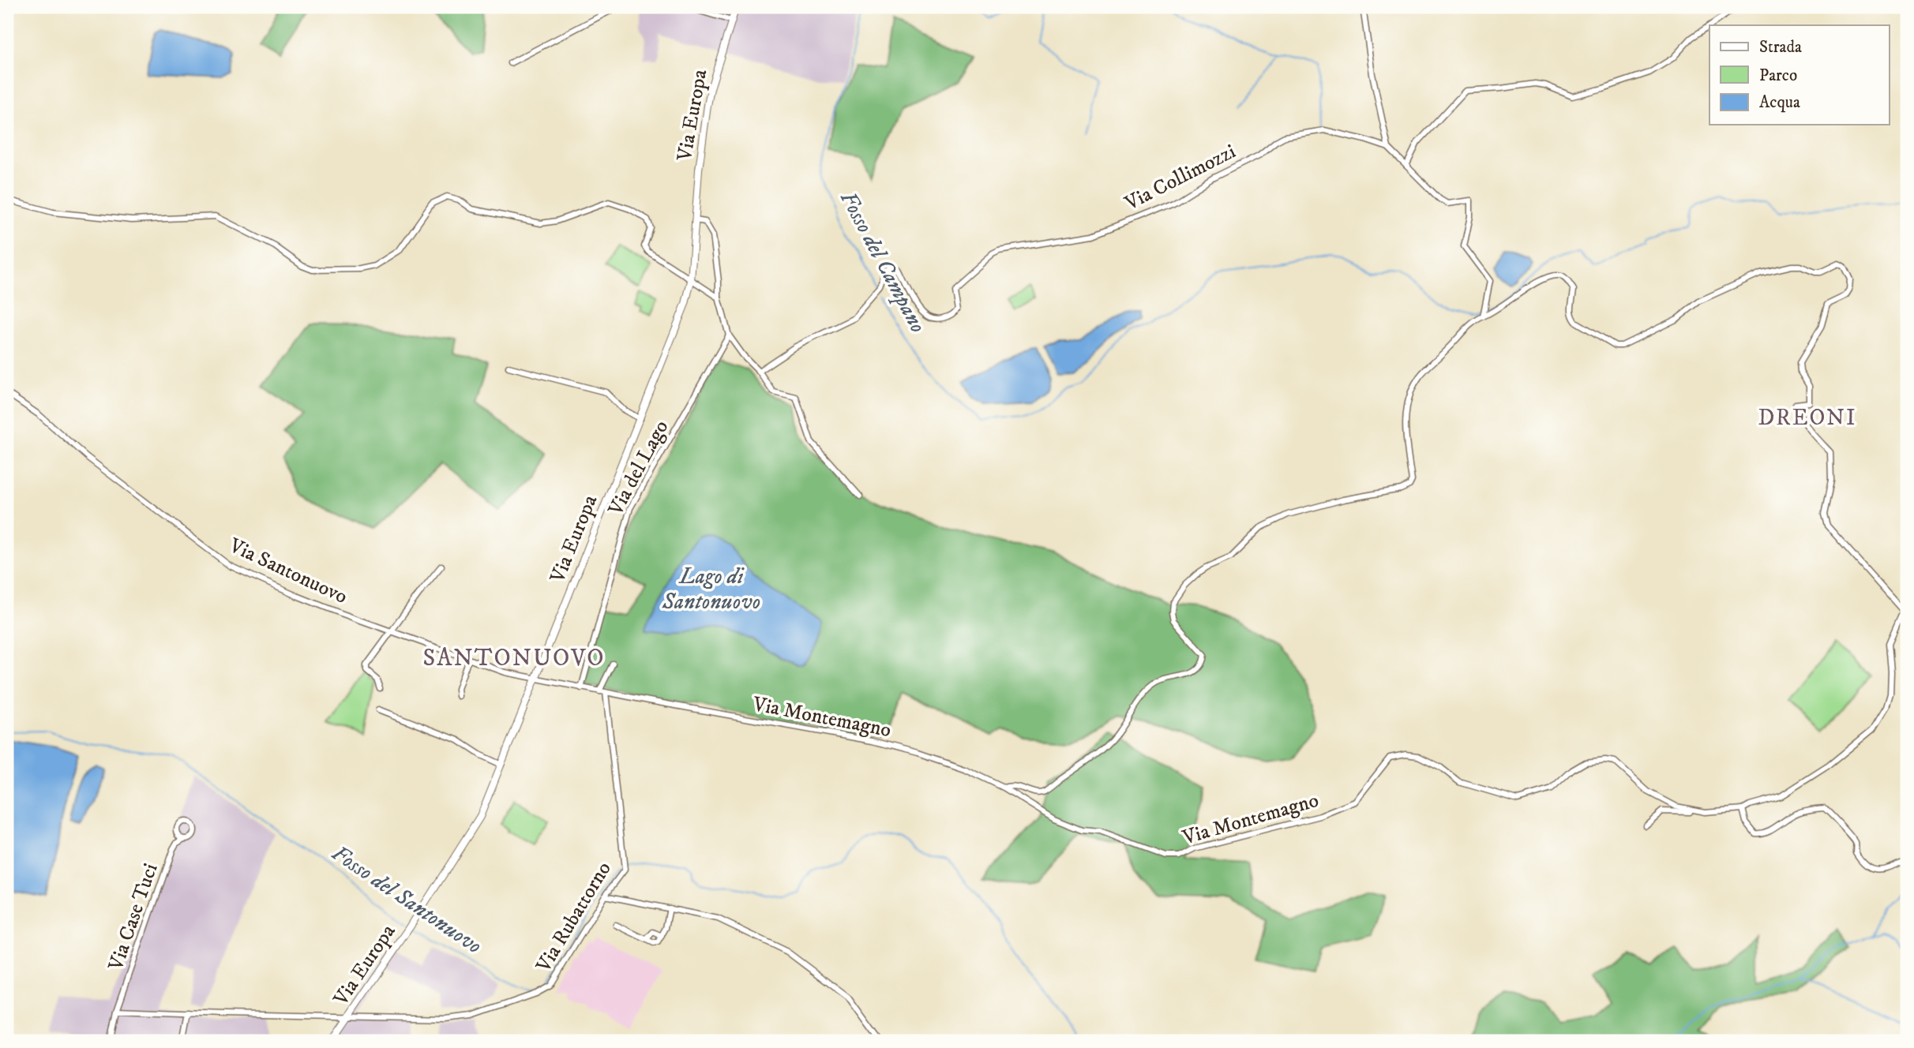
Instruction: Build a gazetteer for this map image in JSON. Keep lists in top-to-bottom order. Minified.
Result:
{"streets":{"main road":["Via Europa"],"street":["Via Collimozzi","Via del Lago","Via Santonuovo","Via Montemagno","Via Case Tuci","Via Rubattorno"]},"crossings":[["Via Europa","Via Santonuovo"],["Via Europa","Via Montemagno"],["Via Europa","Via Rubattorno"],["Via del Lago","Via Montemagno"],["Via Santonuovo","Via Montemagno"],["Via Montemagno","Via Rubattorno"],["Via Case Tuci","Via Rubattorno"]],"districts":["DREONI","SANTONUOVO"],"water":["Fosso del Campano","Lago di Santonuovo","Fosso del Santonuovo"],"legend":["Strada","Parco","Acqua"]}
